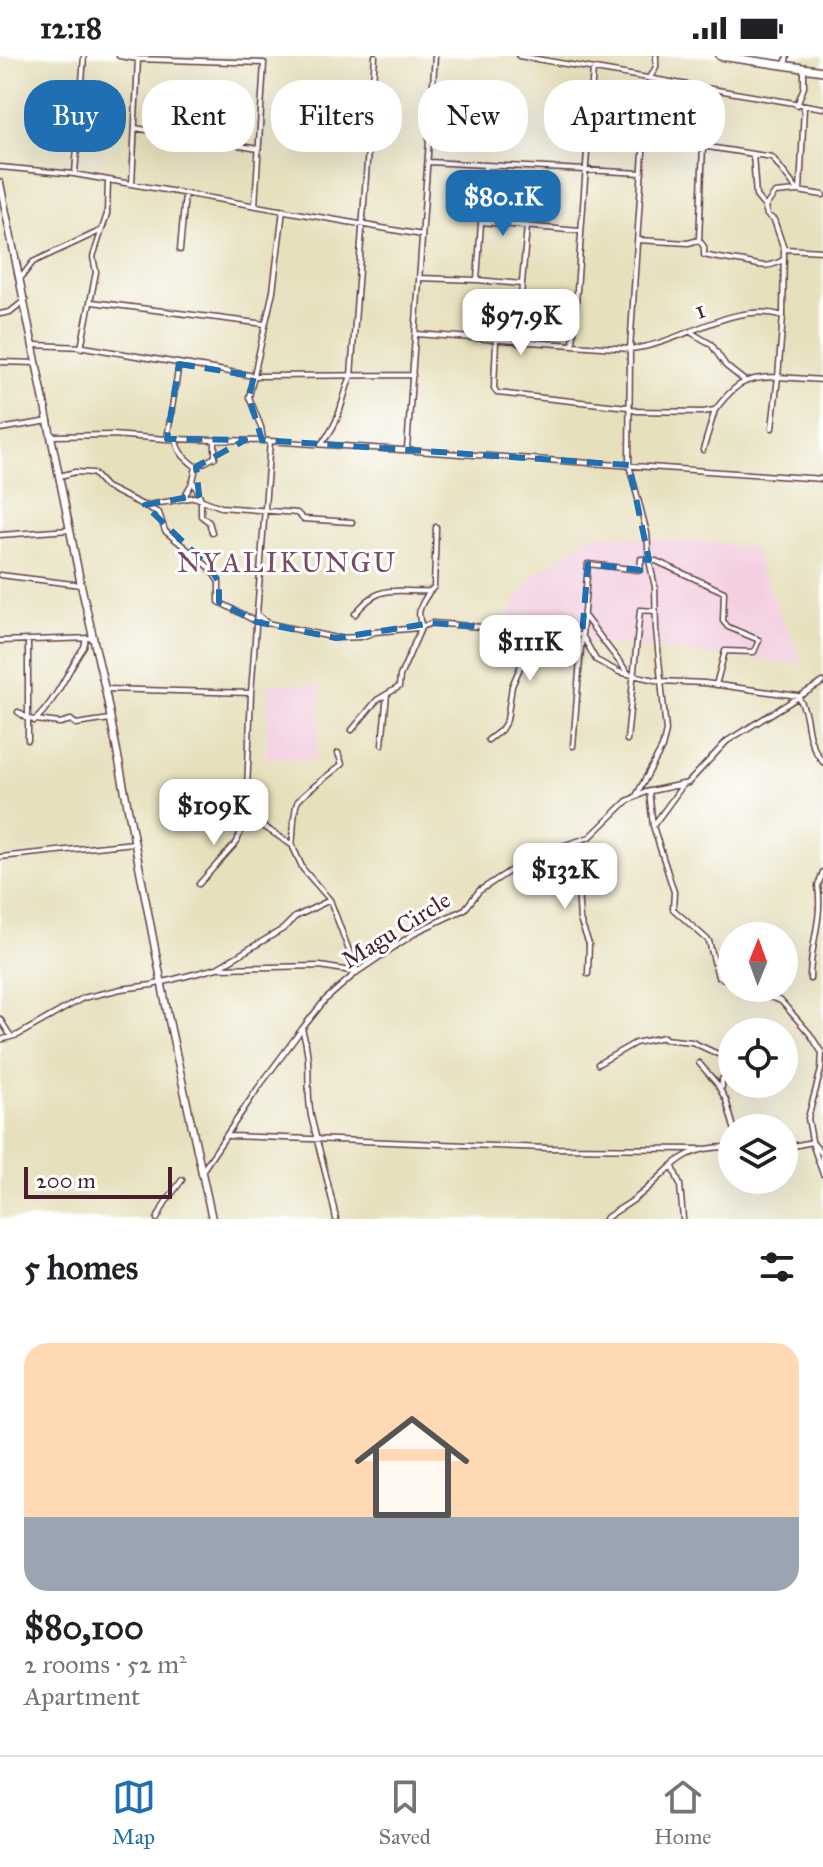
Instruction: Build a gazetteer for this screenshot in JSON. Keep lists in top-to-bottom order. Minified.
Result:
{"streets":{"street":["1","Magu Circle"]},"districts":["NYALIKUNGU"],"scale_bar":"200 m","north":"top","page":{"status":"12:18","chip":["Buy","Rent","Filters","New","Apartment"],"price":["$80.1K","$97.9K","$111K","$109K","$132K"],"scale":"200 m","heading":"5 homes","list":[{"name":"$80,100","note":"2 rooms · 52 m² · Apartment"}],"tabs":["Map","Saved","Home"]}}
